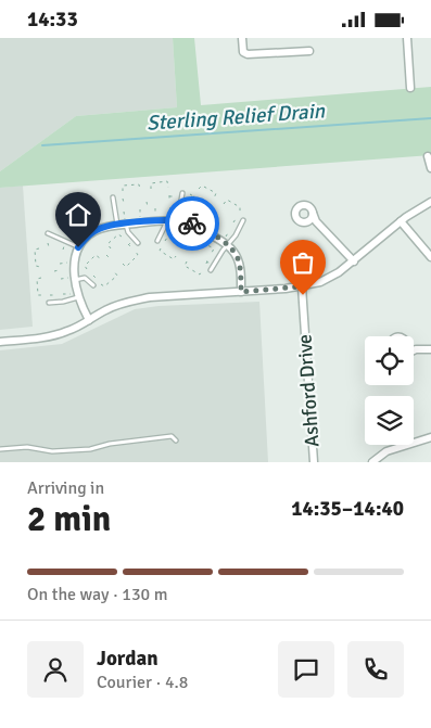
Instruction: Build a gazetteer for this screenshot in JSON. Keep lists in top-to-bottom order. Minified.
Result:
{"streets":{"street":["Ashford Drive"]},"water":["Sterling Relief Drain"],"page":{"status":"14:33","heading":["2 min","Arriving in","14:35–14:40"],"panel":["Jordan","Courier · 4.8"],"bar":"On the way · 130 m"}}
